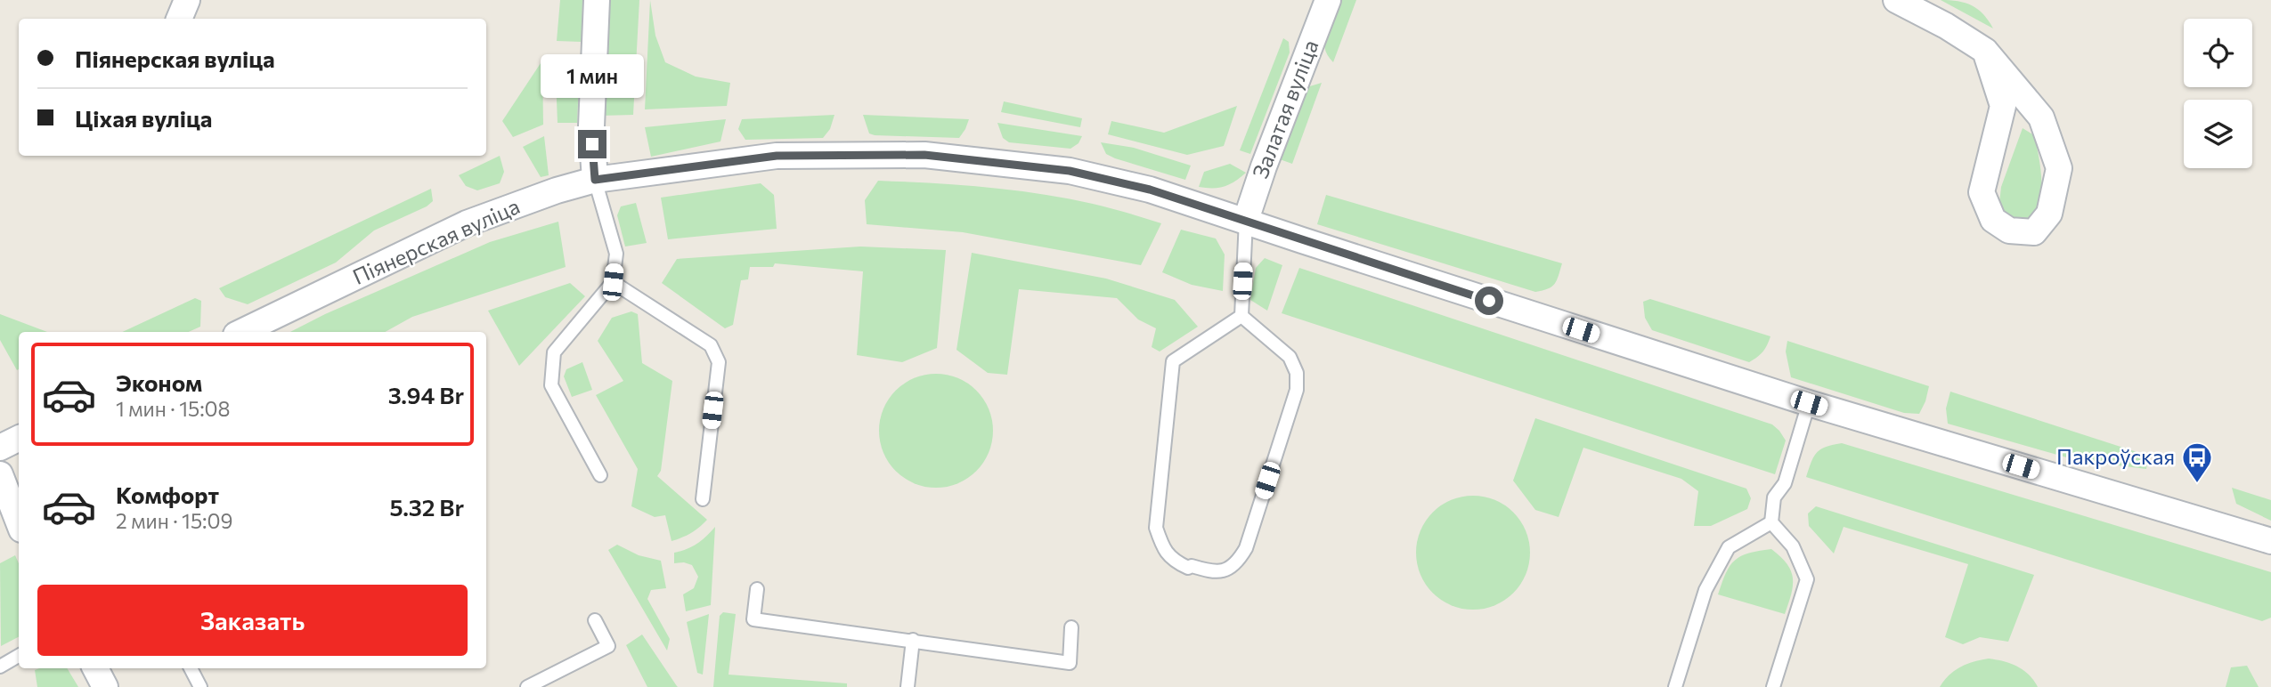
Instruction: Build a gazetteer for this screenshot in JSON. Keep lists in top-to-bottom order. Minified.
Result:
{"streets":{"street":["Залатая вуліца","Піянерская вуліца"]},"crossings":[["Залатая вуліца","Піянерская вуліца"]],"places":{"bus stop":["Пакроўская"]},"page":{"banner":["Піянерская вуліца","Ціхая вуліца"],"bubble":"1 мин","list":[{"name":"Эконом","note":"1 мин · 15:08","value":"3.94 Br"},{"name":"Комфорт","note":"2 мин · 15:09","value":"5.32 Br"}],"buttons":"Заказать"}}
